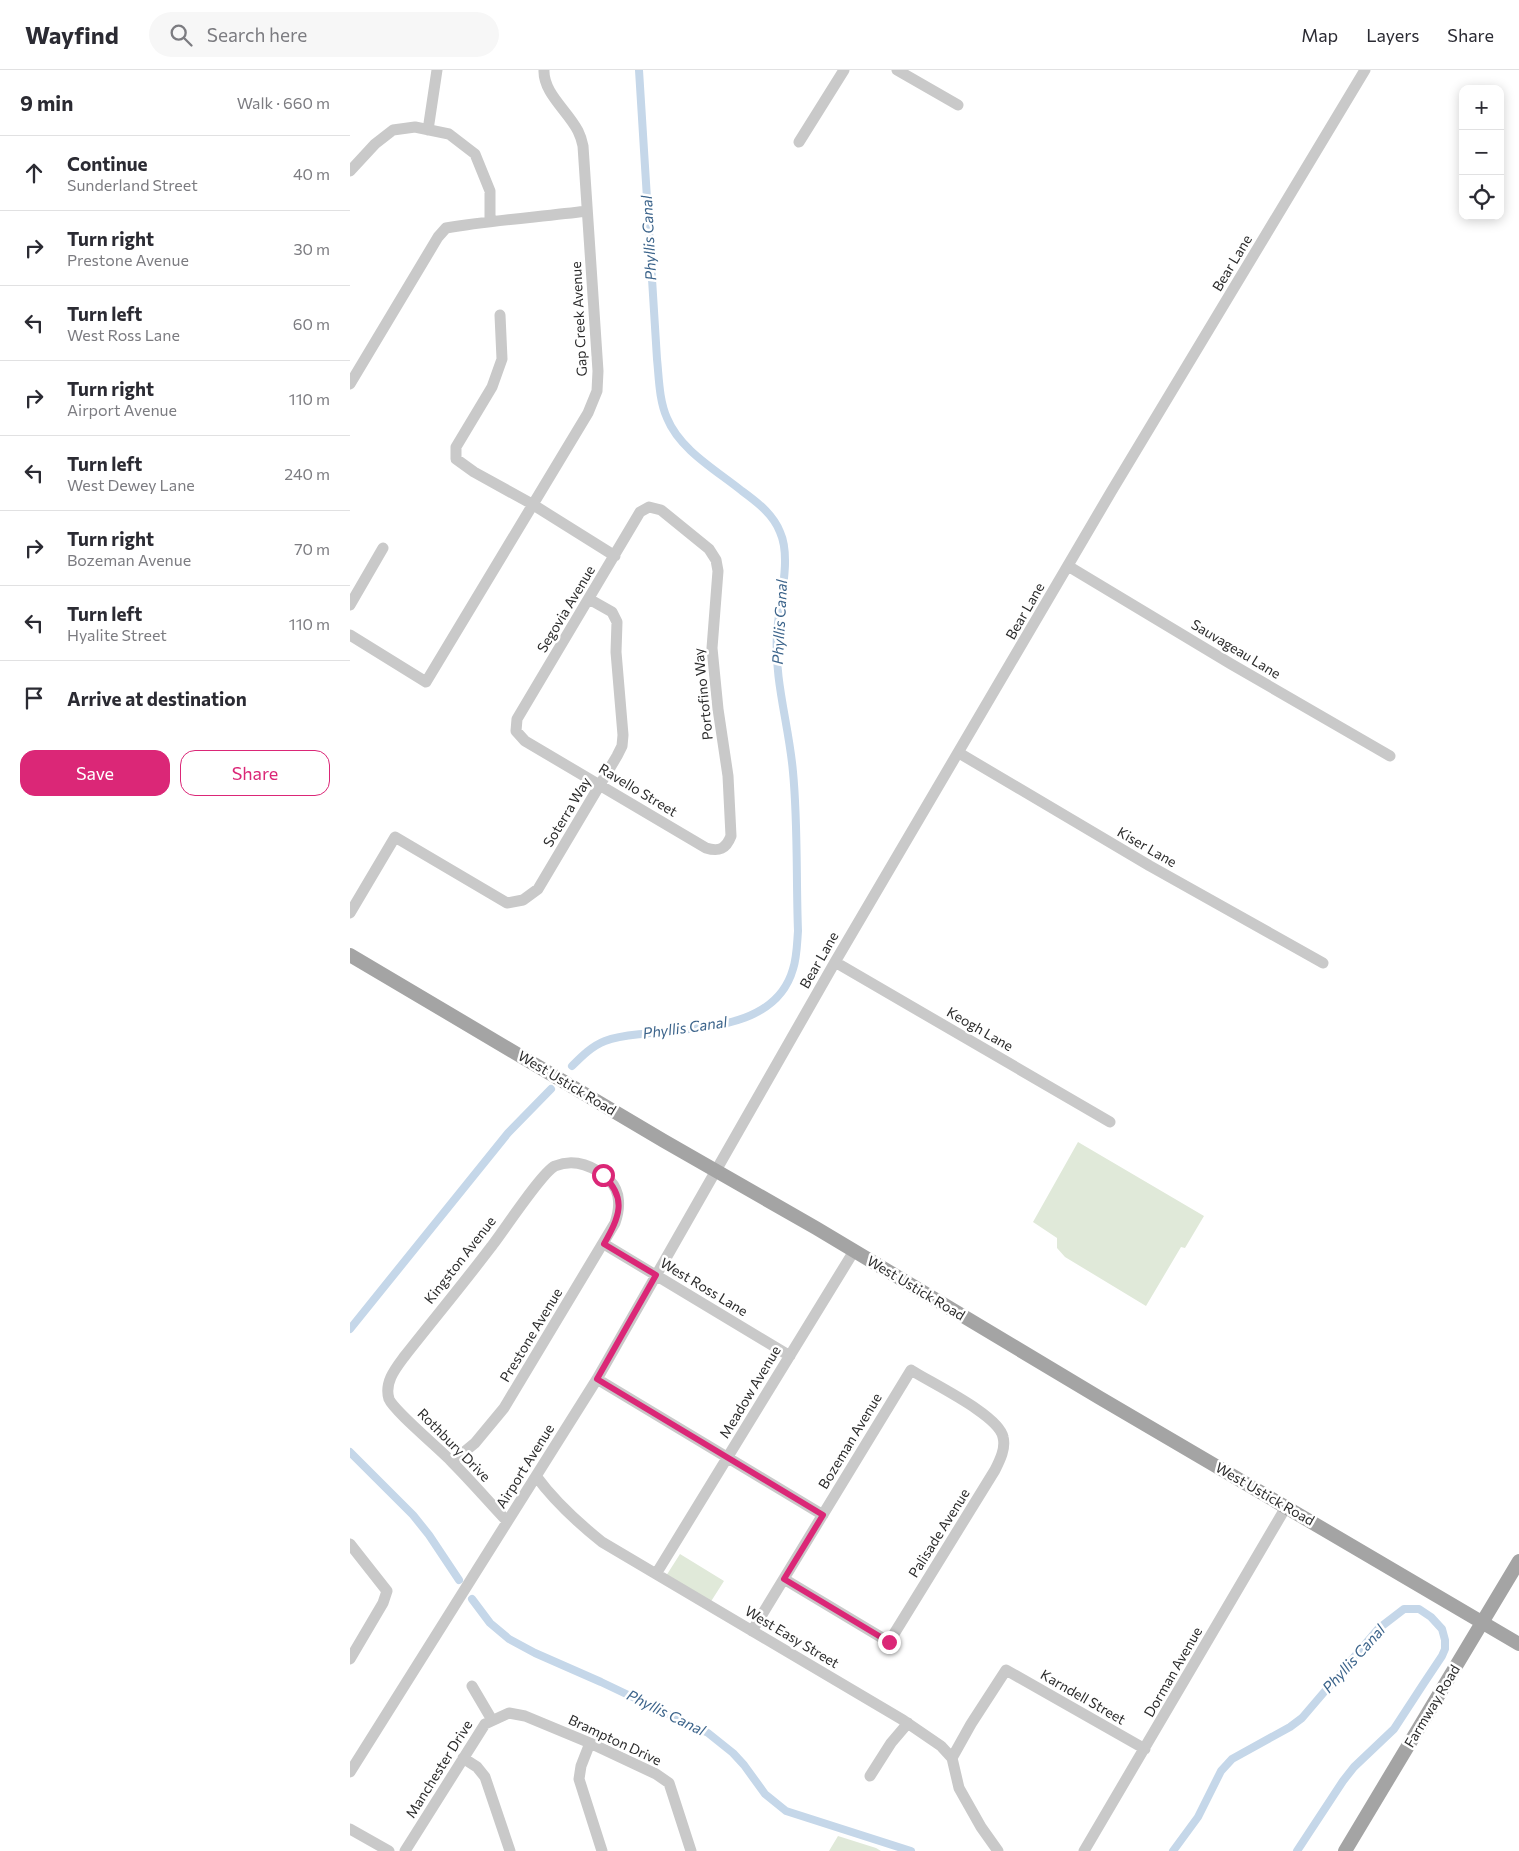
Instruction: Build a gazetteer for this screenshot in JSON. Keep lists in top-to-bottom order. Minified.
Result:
{"streets":{"main road":["West Ustick Road","Farmway Road"],"street":["Bear Lane","Gap Creek Avenue","Segovia Avenue","Sauvageau Lane","Portofino Way","Ravello Street","Soterra Way","Kiser Lane","Keogh Lane","Kingston Avenue","West Ross Lane","Prestone Avenue","Meadow Avenue","Bozeman Avenue","Rothbury Drive","Airport Avenue","Palisade Avenue","West Easy Street","Dorman Avenue","Karndell Street","Brampton Drive","Manchester Drive"]},"crossings":[["Bear Lane","Sauvageau Lane"],["Bear Lane","Kiser Lane"],["Bear Lane","Keogh Lane"],["Bear Lane","West Ustick Road"],["Bear Lane","Airport Avenue"],["Segovia Avenue","Portofino Way"],["Segovia Avenue","Ravello Street"],["Segovia Avenue","Soterra Way"],["Portofino Way","Ravello Street"],["Ravello Street","Soterra Way"],["West Ustick Road","Meadow Avenue"],["West Ustick Road","Airport Avenue"],["West Ustick Road","Dorman Avenue"],["West Ustick Road","Farmway Road"],["Kingston Avenue","Prestone Avenue"],["Kingston Avenue","Rothbury Drive"],["West Ross Lane","Prestone Avenue"],["West Ross Lane","Meadow Avenue"],["West Ross Lane","Airport Avenue"],["Prestone Avenue","Rothbury Drive"],["Meadow Avenue","West Easy Street"],["Bozeman Avenue","Palisade Avenue"],["Bozeman Avenue","West Easy Street"],["Rothbury Drive","Airport Avenue"],["Airport Avenue","West Easy Street"],["West Easy Street","Karndell Street"],["Dorman Avenue","Karndell Street"],["Brampton Drive","Manchester Drive"]],"water":["Phyllis Canal"],"page":{"header":"Wayfind","search":"Search here","nav":["Map","Layers","Share"],"heading":["9 min","Walk · 660 m"],"map_buttons":["+","−"],"list":[["Continue","Sunderland Street","40 m"],["Turn right","Prestone Avenue","30 m"],["Turn left","West Ross Lane","60 m"],["Turn right","Airport Avenue","110 m"],["Turn left","West Dewey Lane","240 m"],["Turn right","Bozeman Avenue","70 m"],["Turn left","Hyalite Street","110 m"],"Arrive at destination"],"buttons":["Save","Share"]}}
